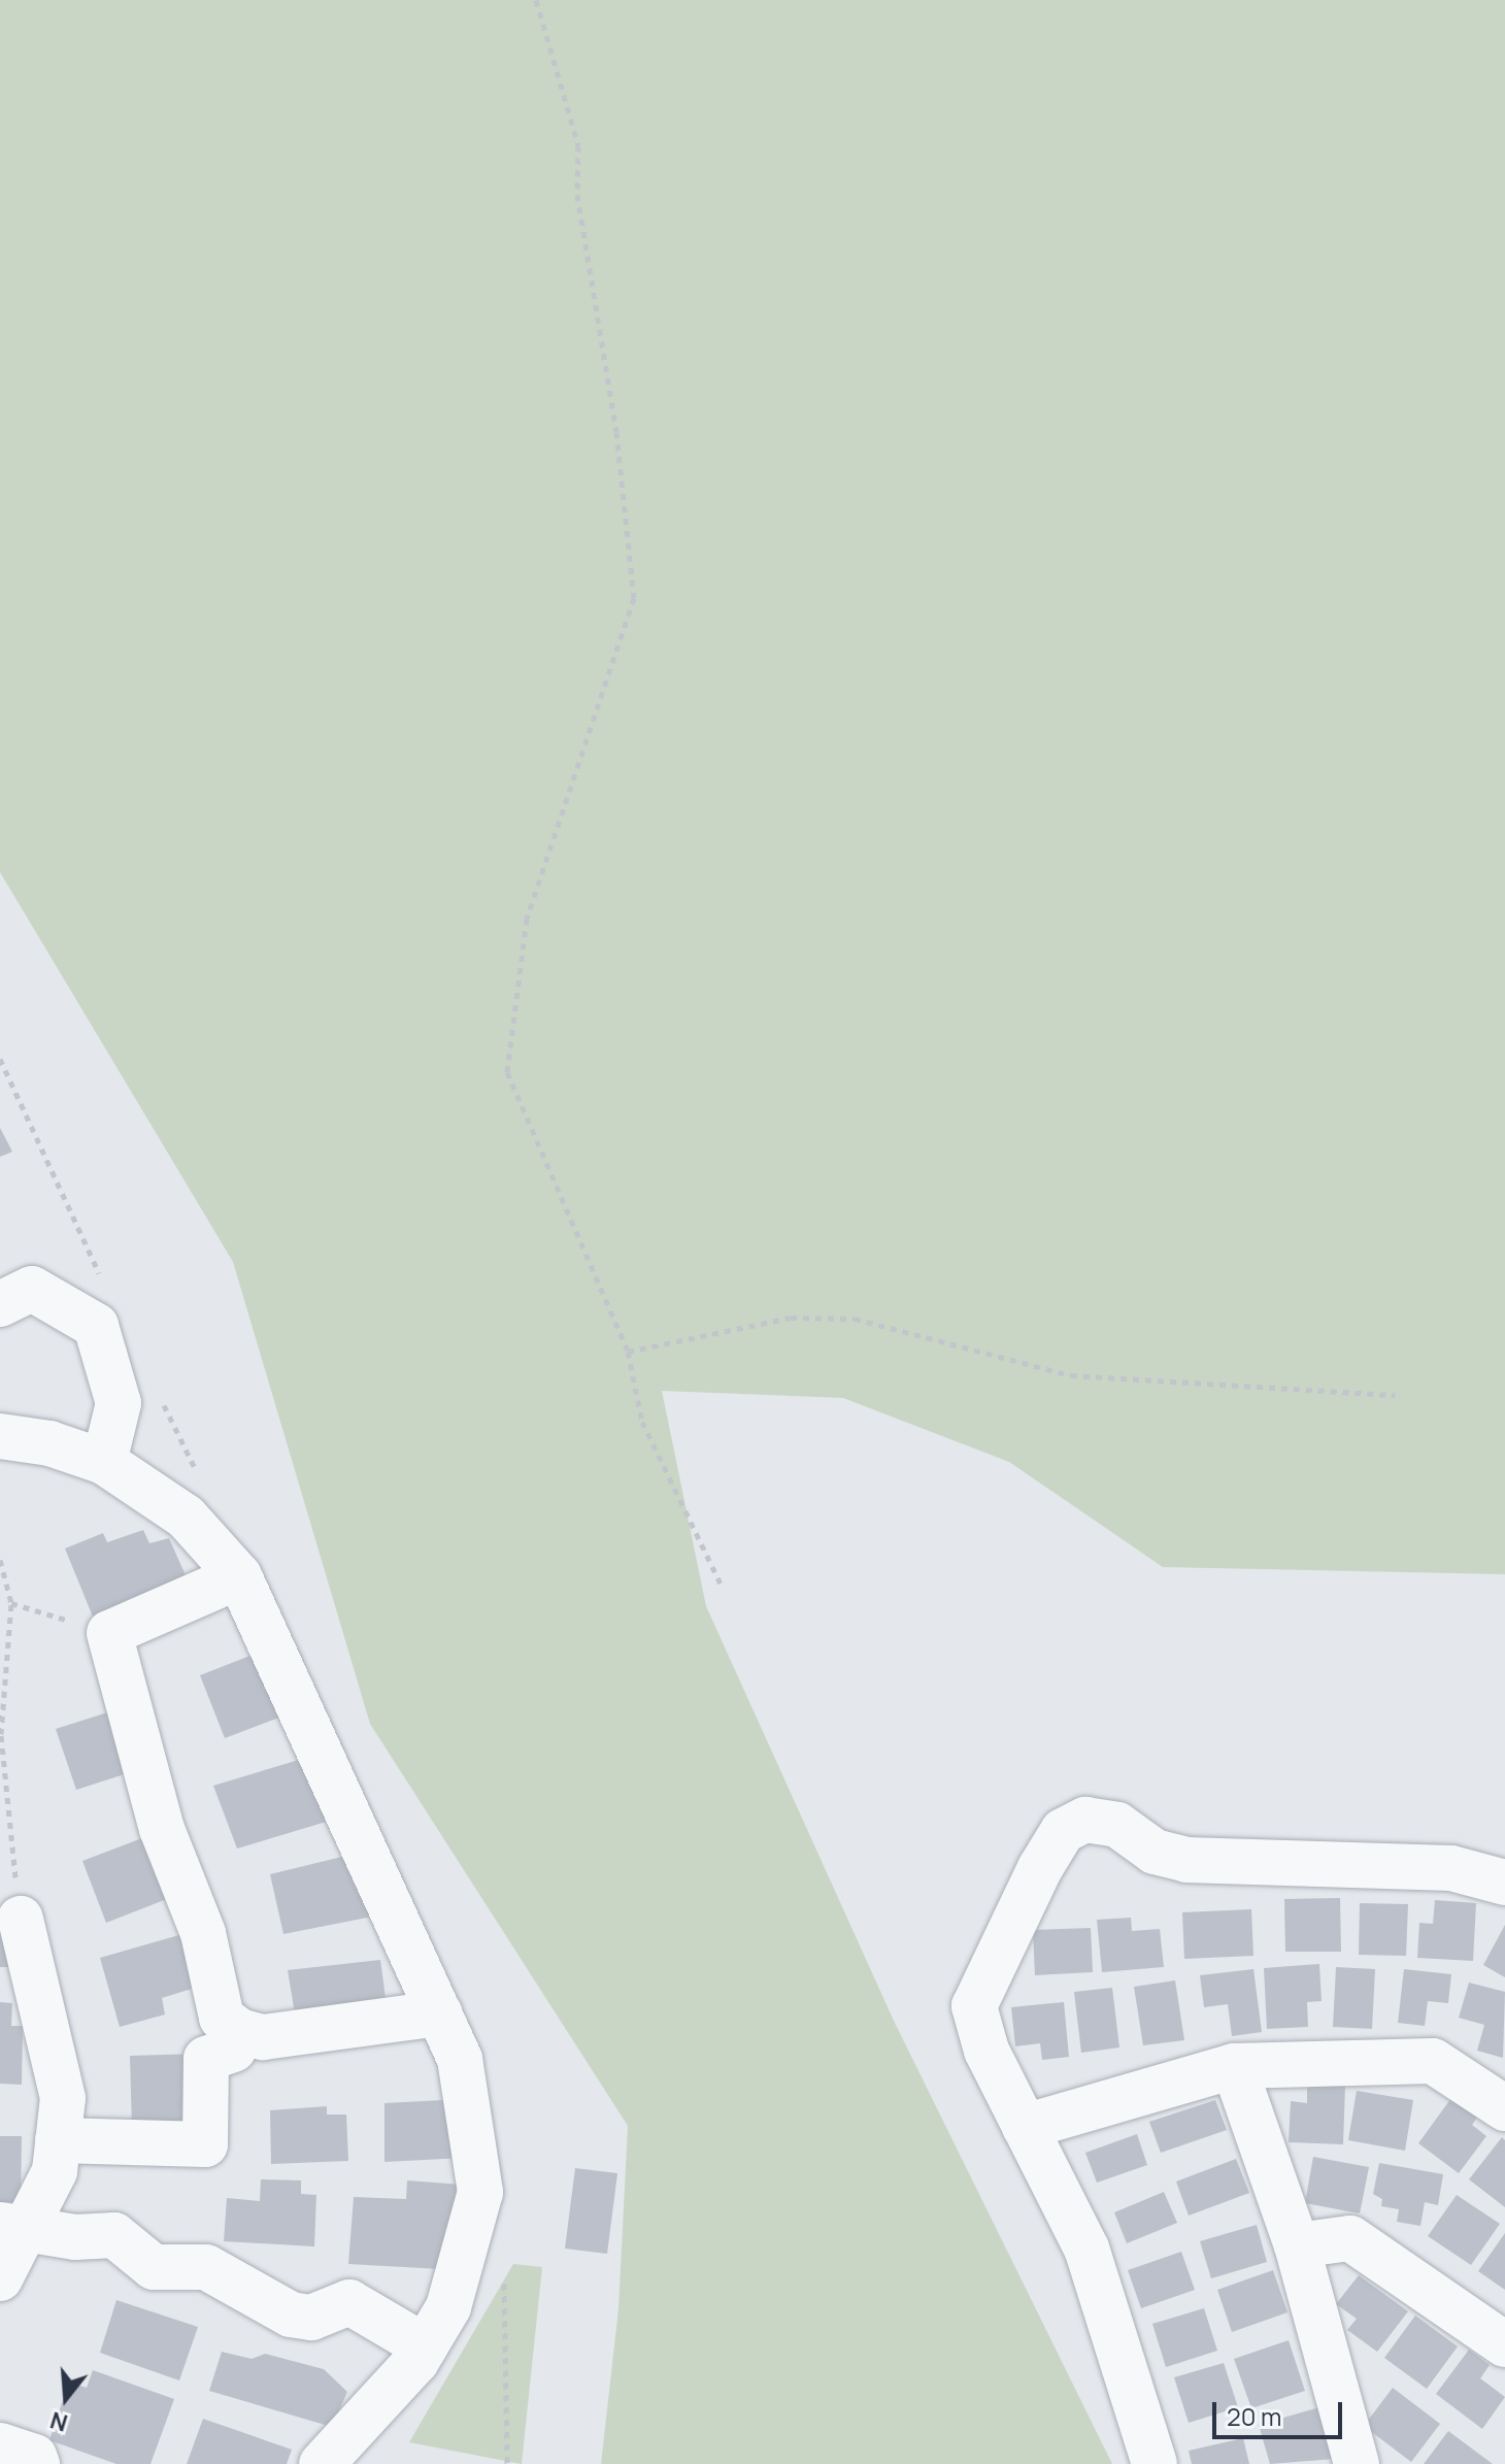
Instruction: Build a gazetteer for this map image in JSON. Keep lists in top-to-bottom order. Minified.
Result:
{"scale_bar":"20 m","north":"bottom"}
